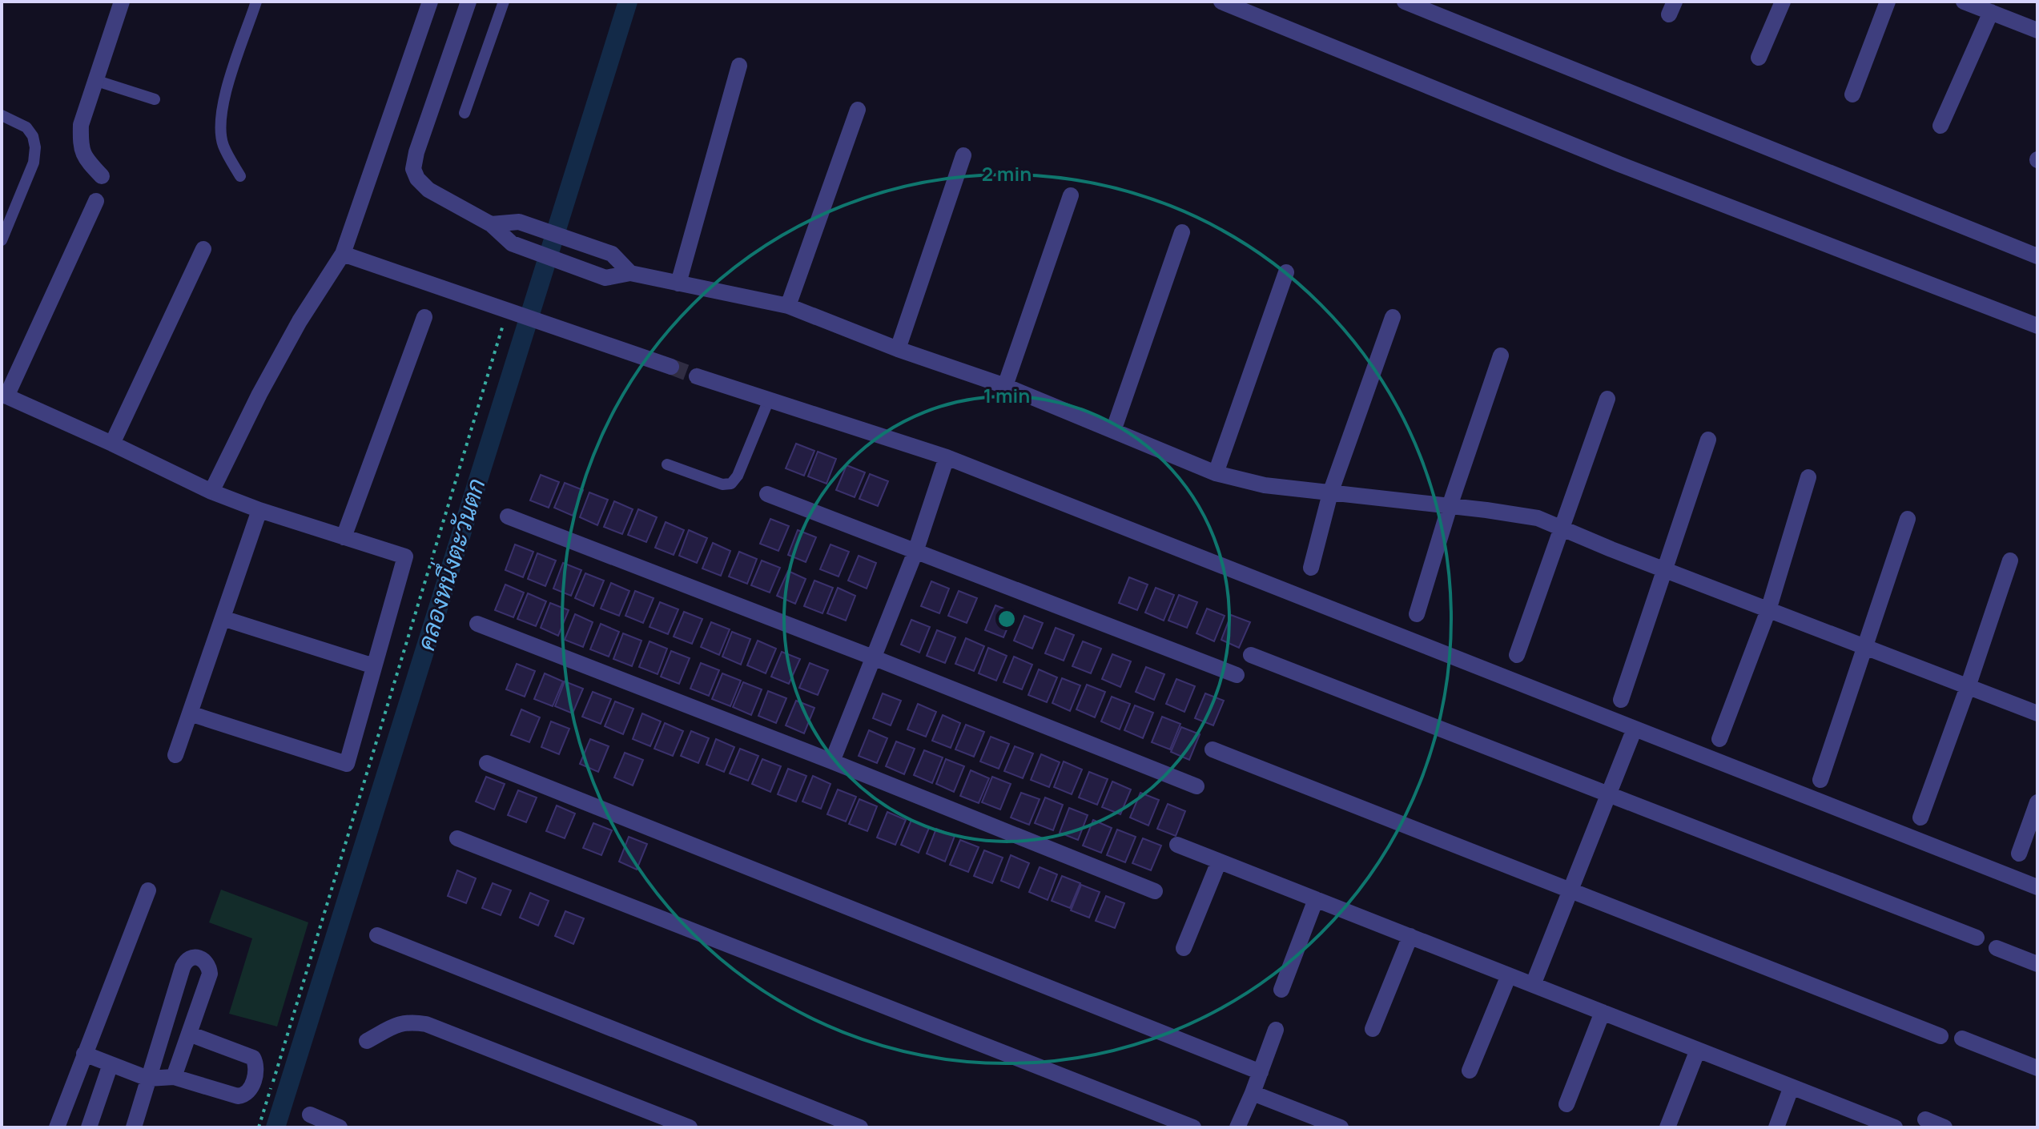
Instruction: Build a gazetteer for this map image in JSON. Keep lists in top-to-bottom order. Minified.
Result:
{"water":["คลองหนึ่งตะวันตก"],"rings":["2 min","1 min"]}
